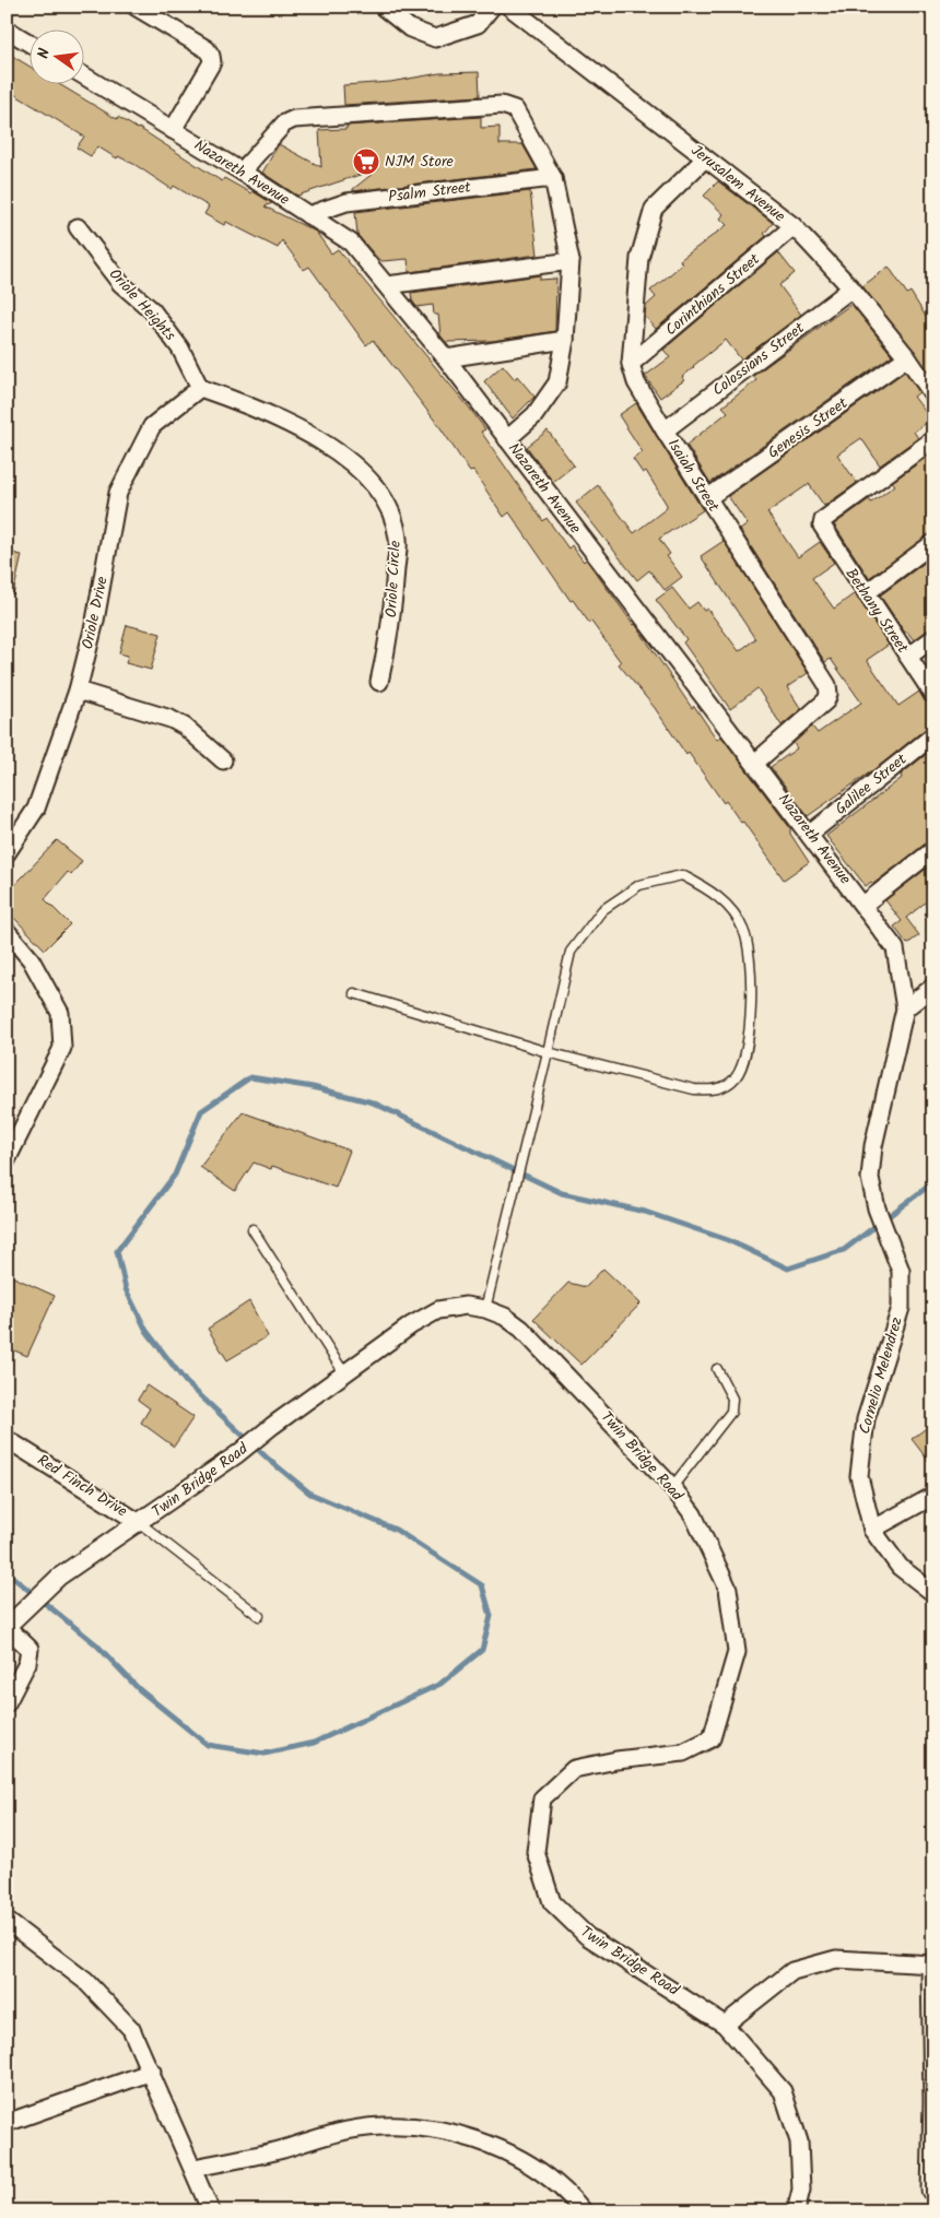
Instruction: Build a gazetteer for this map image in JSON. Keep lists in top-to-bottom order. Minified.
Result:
{"streets":{"street":["Nazareth Avenue","Jerusalem Avenue","Psalm Street","Corinthians Street","Oriole Heights","Colossians Street","Genesis Street","Isaiah Street","Oriole Circle","Bethany Street","Oriole Drive","Galilee Street","Cornelio Melendrez","Twin Bridge Road","Red Finch Drive"]},"crossings":[["Nazareth Avenue","Psalm Street"],["Nazareth Avenue","Isaiah Street"],["Nazareth Avenue","Galilee Street"],["Nazareth Avenue","Cornelio Melendrez"],["Jerusalem Avenue","Corinthians Street"],["Jerusalem Avenue","Colossians Street"],["Jerusalem Avenue","Genesis Street"],["Jerusalem Avenue","Isaiah Street"],["Corinthians Street","Isaiah Street"],["Oriole Heights","Oriole Circle"],["Oriole Heights","Oriole Drive"],["Colossians Street","Isaiah Street"],["Genesis Street","Isaiah Street"],["Oriole Circle","Oriole Drive"],["Twin Bridge Road","Red Finch Drive"]],"places":{"supermarket":["NJM Store"]},"north":"left"}
